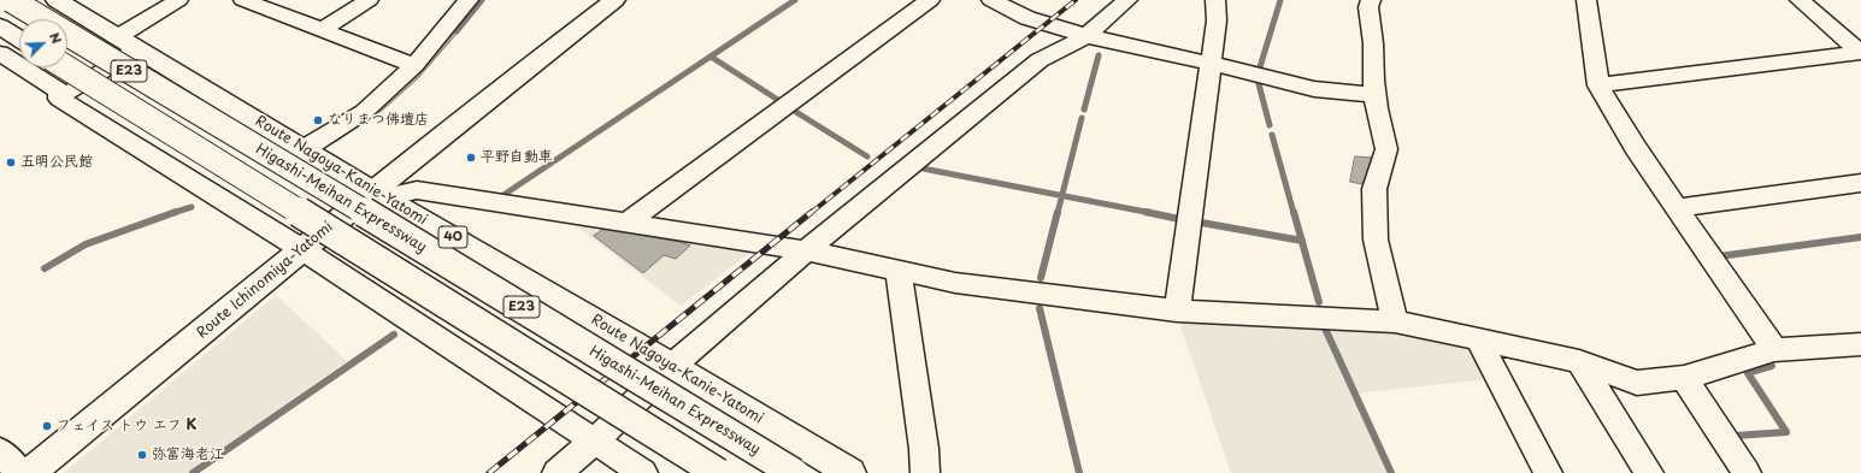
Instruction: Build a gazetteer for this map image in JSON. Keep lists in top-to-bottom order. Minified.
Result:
{"streets":{"main road":["E23","Route Nagoya-Kanie-Yatomi","Higashi-Meihan Expressway","40","Route Ichinomiya-Yatomi"]},"crossings":[["Route Nagoya-Kanie-Yatomi","Route Ichinomiya-Yatomi"]],"places":["なりまつ佛壇店","平野自動車","五明公民館","フェイス トウ エフ K","弥富海老江"],"north":"top right"}
